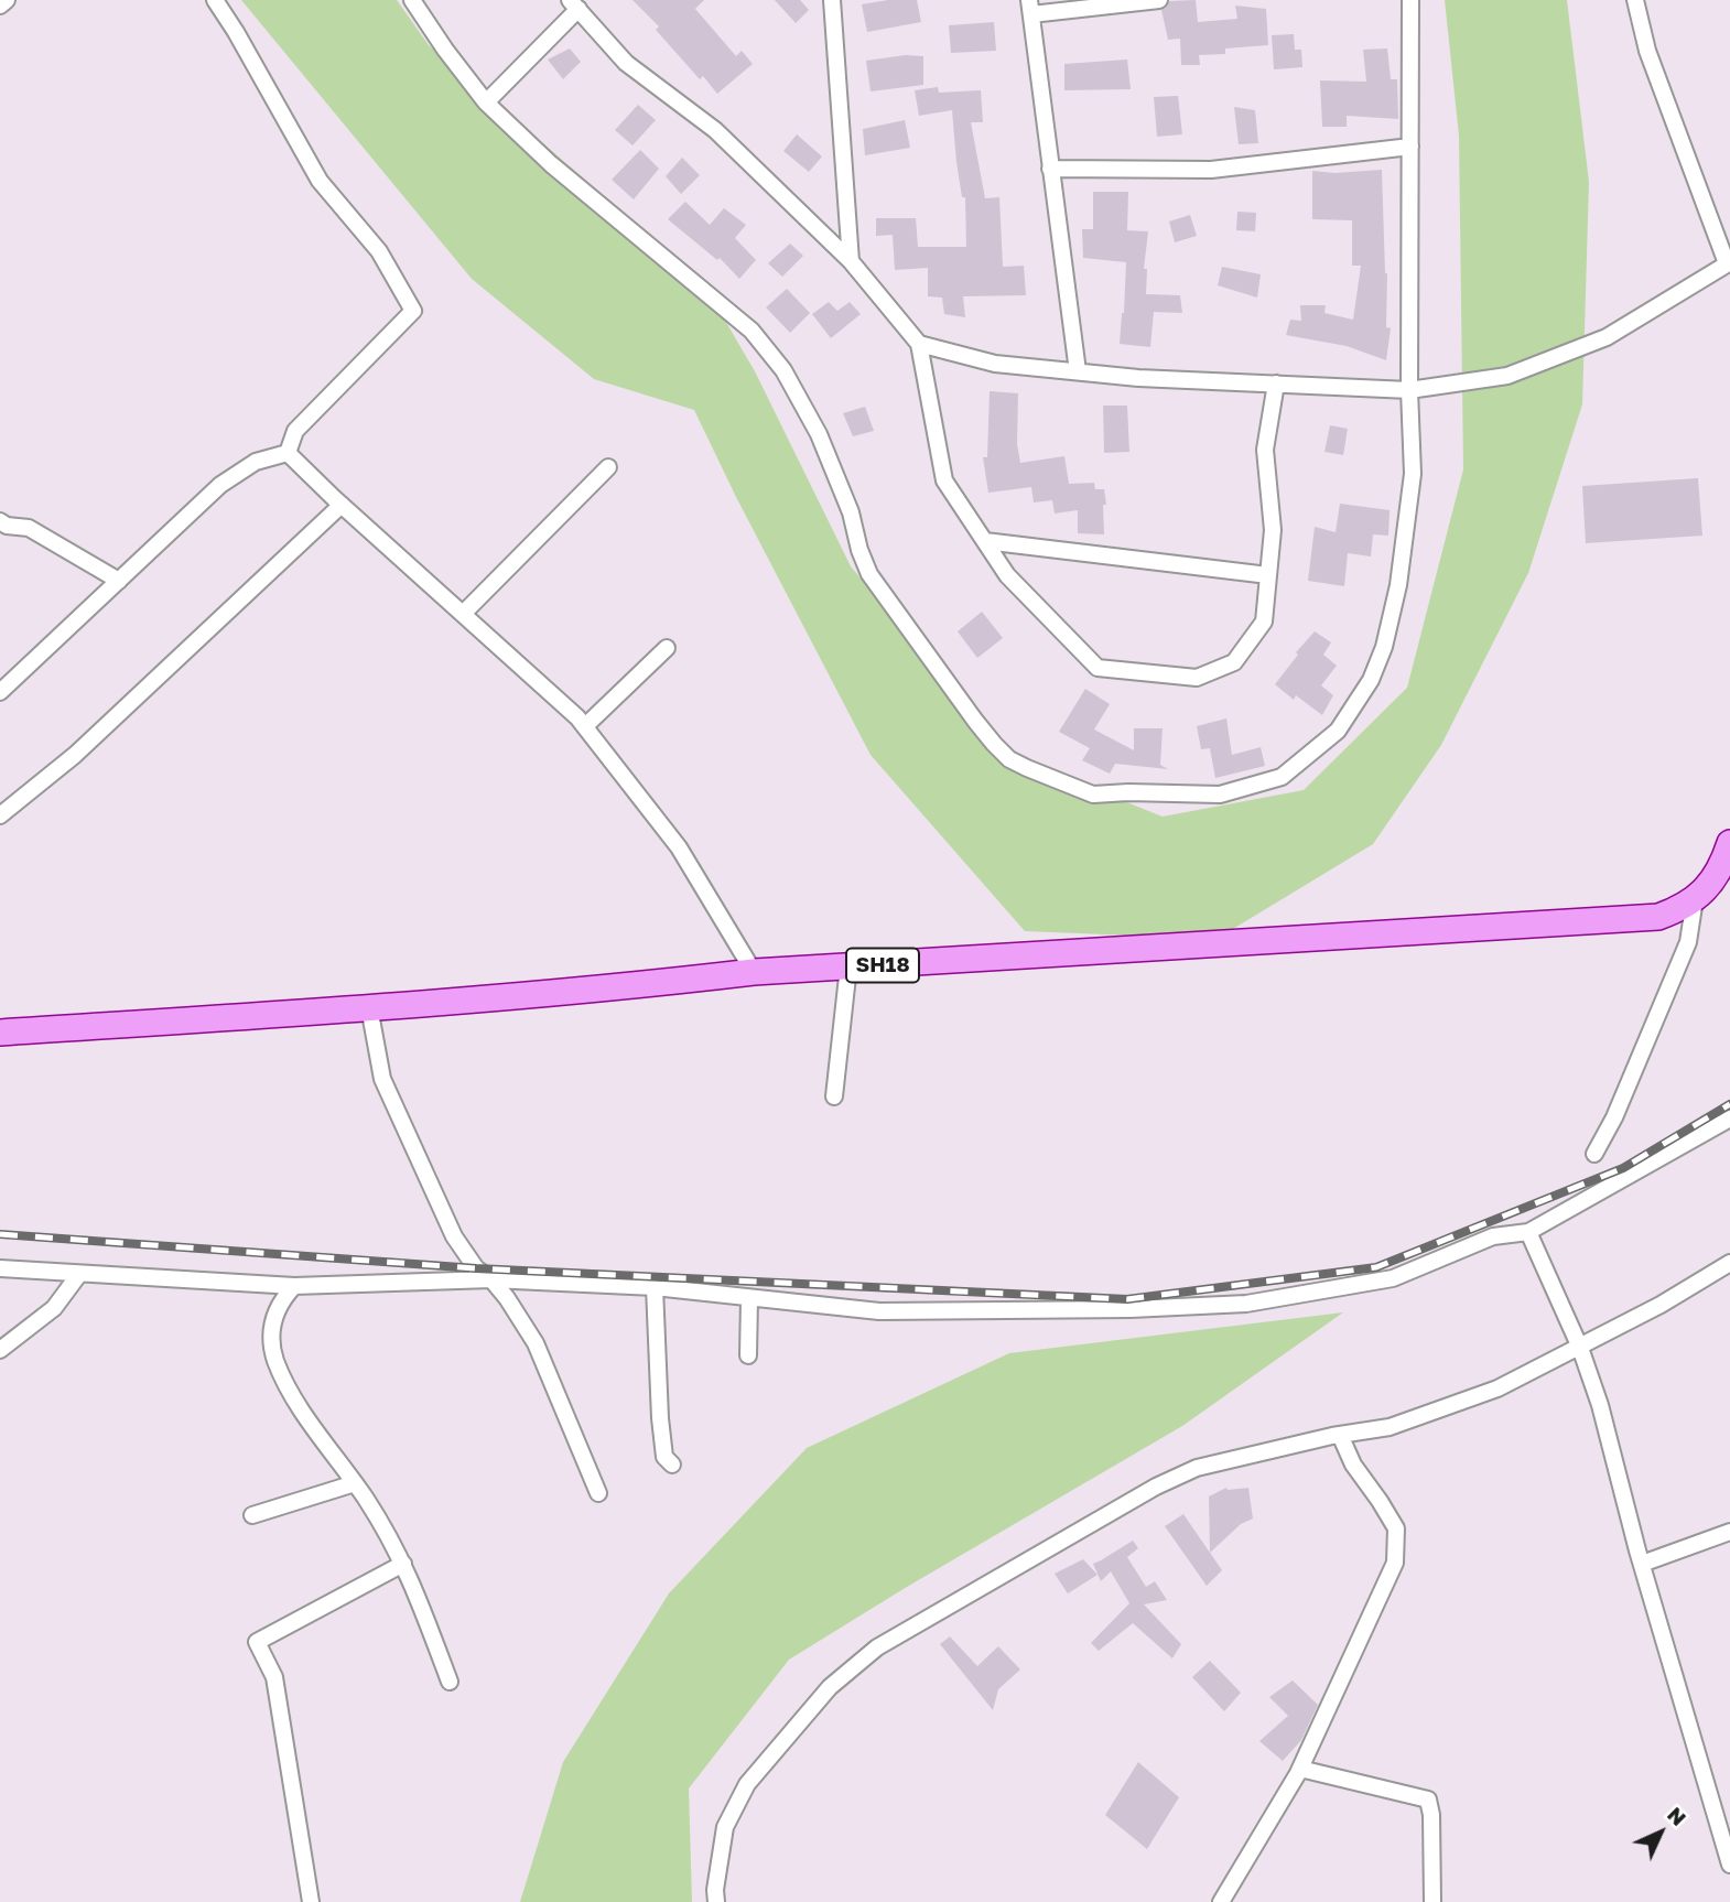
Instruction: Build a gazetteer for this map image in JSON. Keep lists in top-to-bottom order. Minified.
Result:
{"streets":{"main road":["SH18"]},"north":"top right"}
